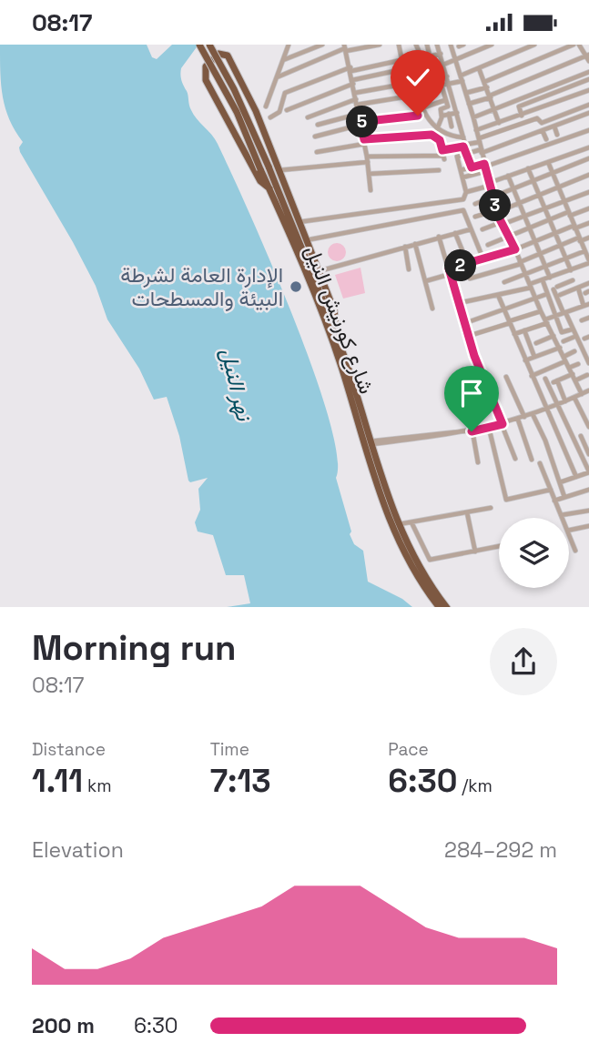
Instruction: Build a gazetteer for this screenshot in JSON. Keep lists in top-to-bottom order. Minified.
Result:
{"streets":{"highway":["شارع كورنيش النيل"]},"water":["نهر النيل"],"places":["الإدارة العامة لشرطة البيئة والمسطحات"],"page":{"status":"08:17","pins":["5","3","2"],"heading":["Morning run","08:17"],"stats":[["Distance","1.11 km"],["Time","7:13"],["Pace","6:30 /km"]],"chart":["Elevation","284–292 m"],"list":[{"name":"200 m","note":"6:30"}]}}
